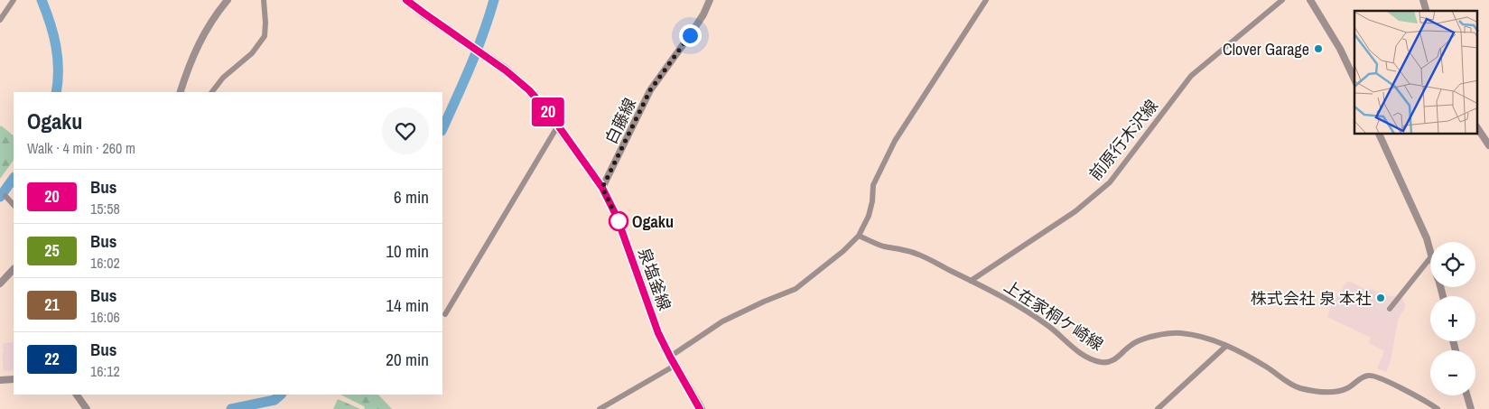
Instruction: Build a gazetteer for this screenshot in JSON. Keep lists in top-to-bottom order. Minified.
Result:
{"streets":{"main road":["泉塩釜線"],"street":["白藤線","前原行木沢線","上在家桐ケ崎線"]},"crossings":[["白藤線","泉塩釜線"],["前原行木沢線","上在家桐ケ崎線"]],"places":["Clover Garage","Ogaku","株式会社 泉 本社"],"lines":["bus line 20"],"page":{"on_map":"20","heading":["Ogaku","Walk · 4 min · 260 m"],"list":[{"mark":"20","name":"Bus","note":"15:58","value":"6 min"},{"mark":"25","name":"Bus","note":"16:02","value":"10 min"},{"mark":"21","name":"Bus","note":"16:06","value":"14 min"},{"mark":"22","name":"Bus","note":"16:12","value":"20 min"}],"map_buttons":["+","−"]}}
